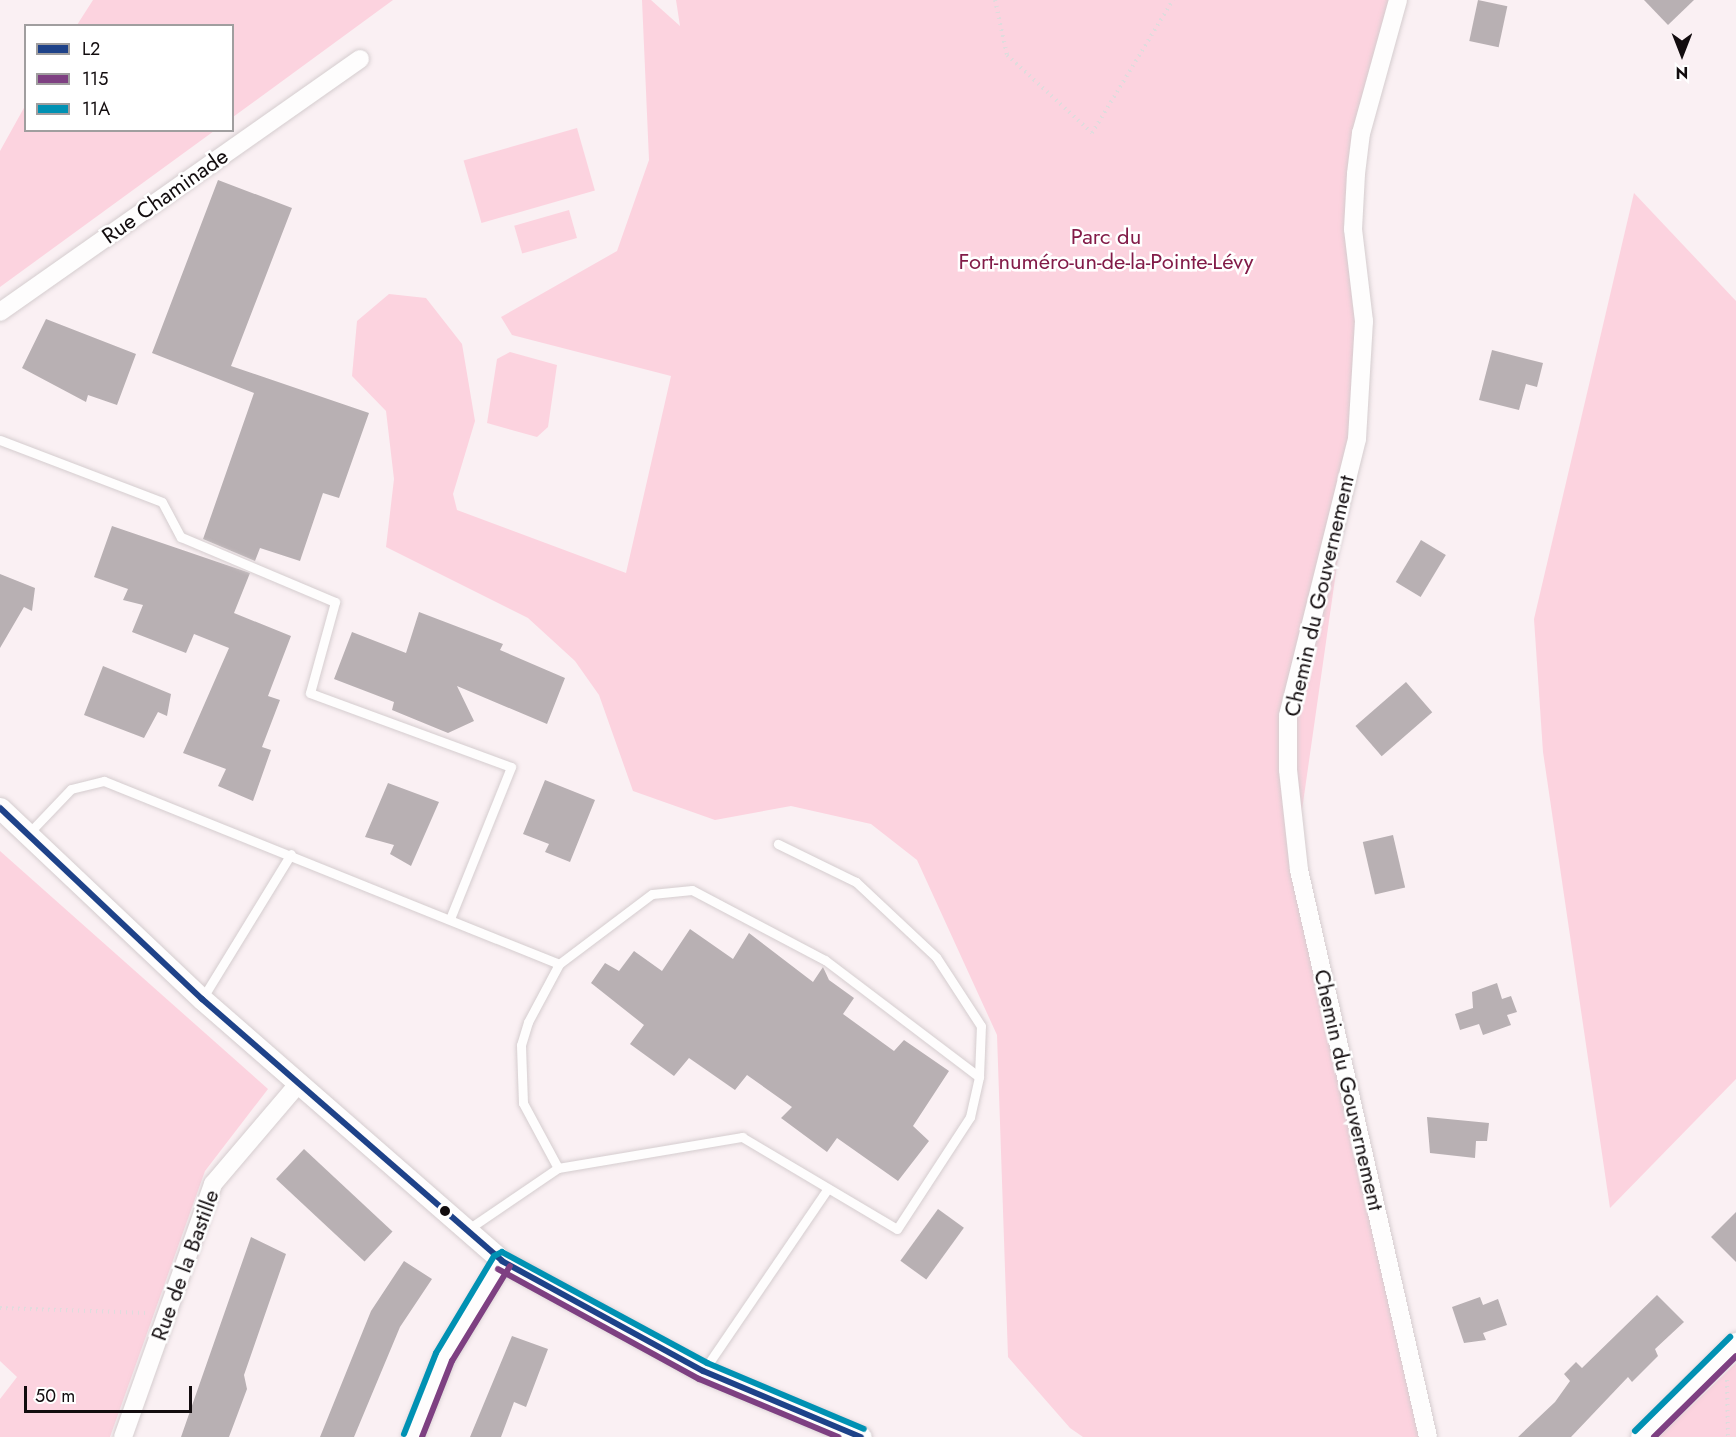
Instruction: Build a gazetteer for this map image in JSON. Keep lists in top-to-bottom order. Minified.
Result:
{"streets":{"street":["Rue Chaminade","Chemin du Gouvernement","Rue de la Bastille"]},"parks":["Parc du Fort-numéro-un-de-la-Pointe-Lévy"],"lines":["transit line L2","transit line 11A","transit line 115"],"legend":["L2","115","11A"],"scale_bar":"50 m","north":"bottom"}
